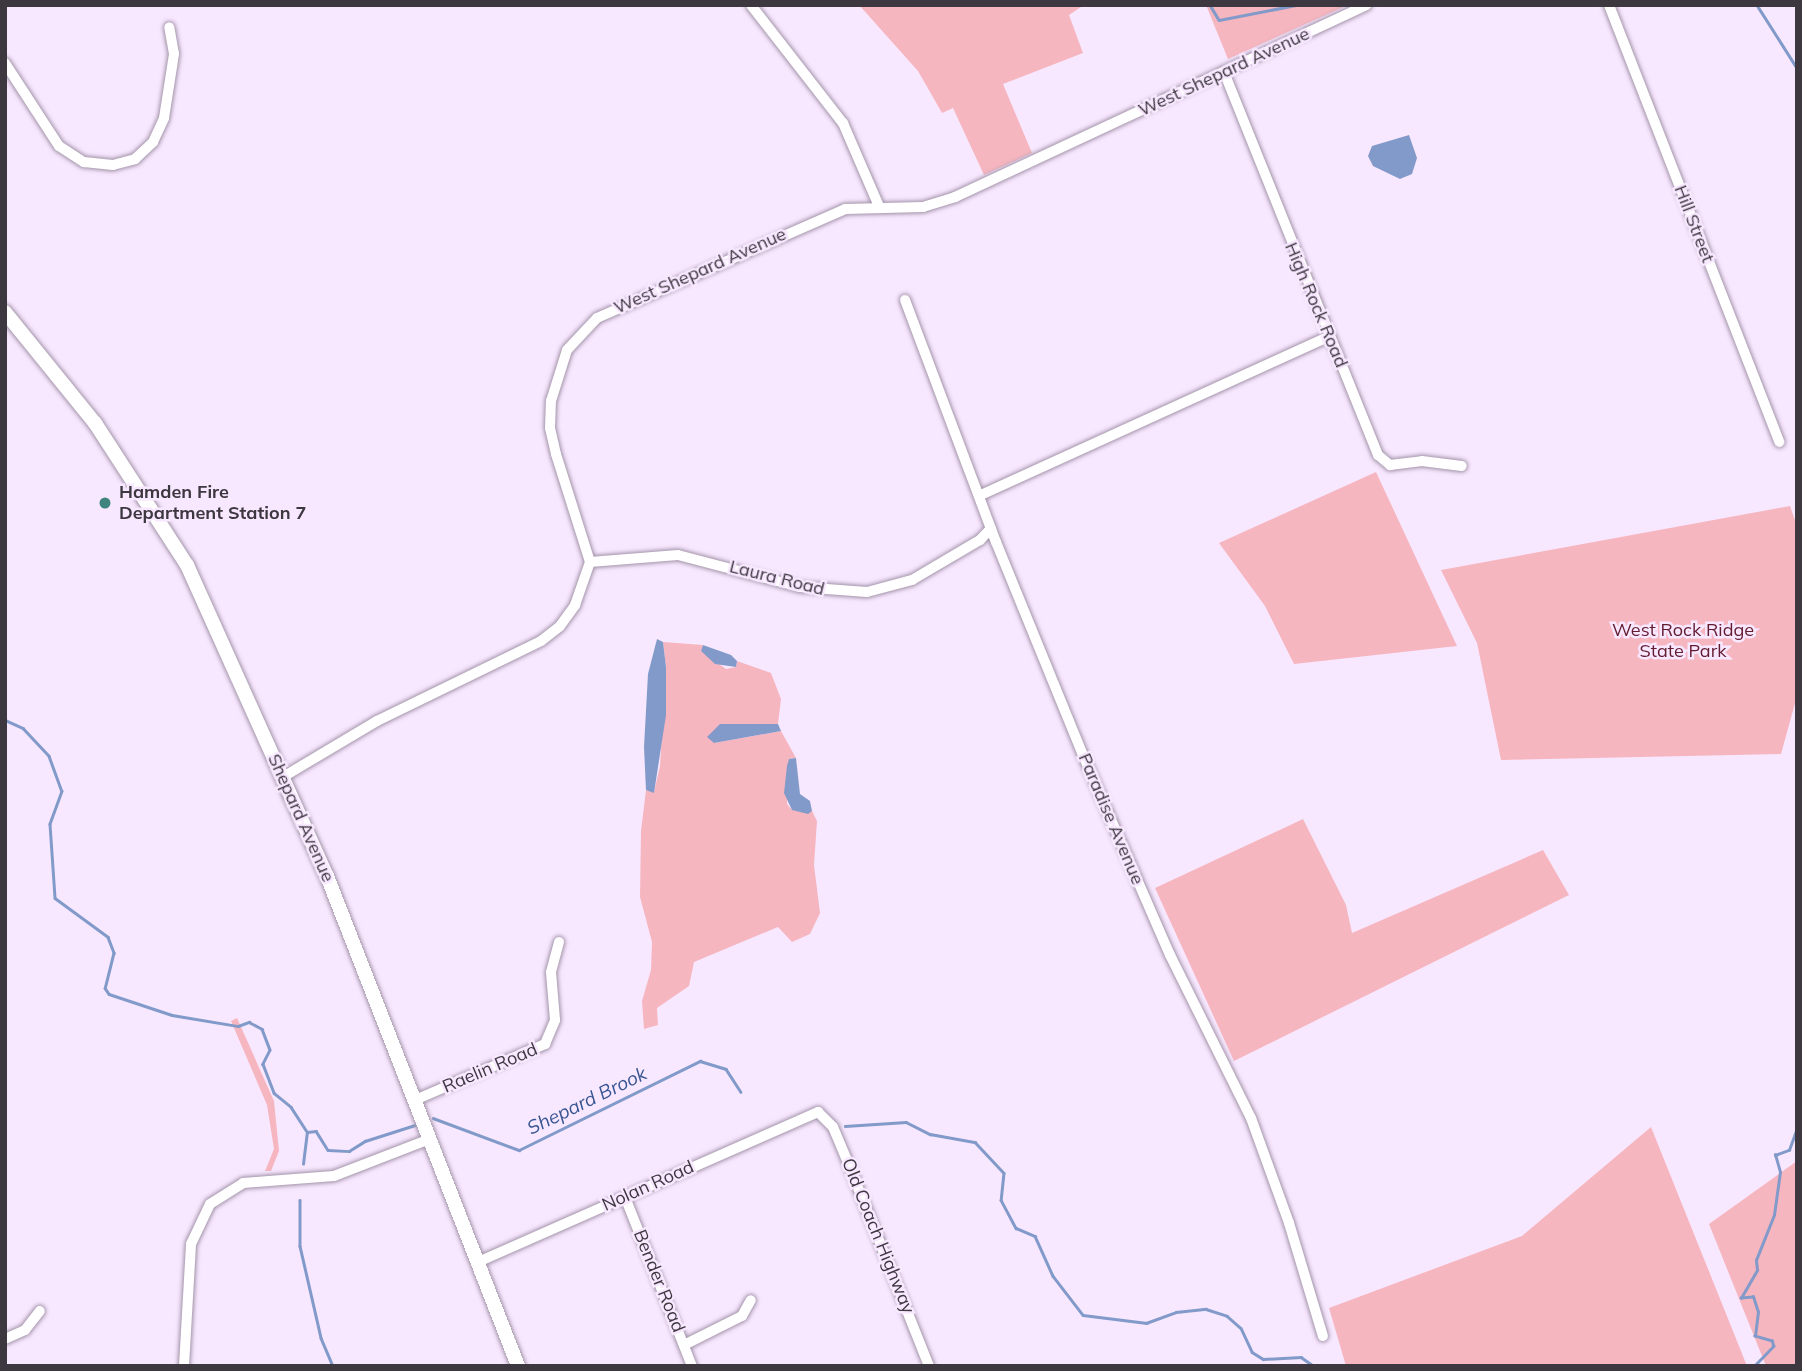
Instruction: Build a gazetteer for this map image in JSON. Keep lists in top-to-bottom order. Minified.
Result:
{"streets":{"main road":["Shepard Avenue"],"street":["West Shepard Avenue","Hill Street","High Rock Road","Laura Road","Paradise Avenue","Raelin Road","Nolan Road","Old Coach Highway","Bender Road"]},"crossings":[["West Shepard Avenue","High Rock Road"],["West Shepard Avenue","Laura Road"],["Laura Road","Paradise Avenue"],["Shepard Avenue","Raelin Road"],["Shepard Avenue","Nolan Road"],["Nolan Road","Old Coach Highway"],["Nolan Road","Bender Road"]],"water":["Shepard Brook"],"parks":["West Rock Ridge State Park"],"places":["Hamden Fire Department Station 7"]}
